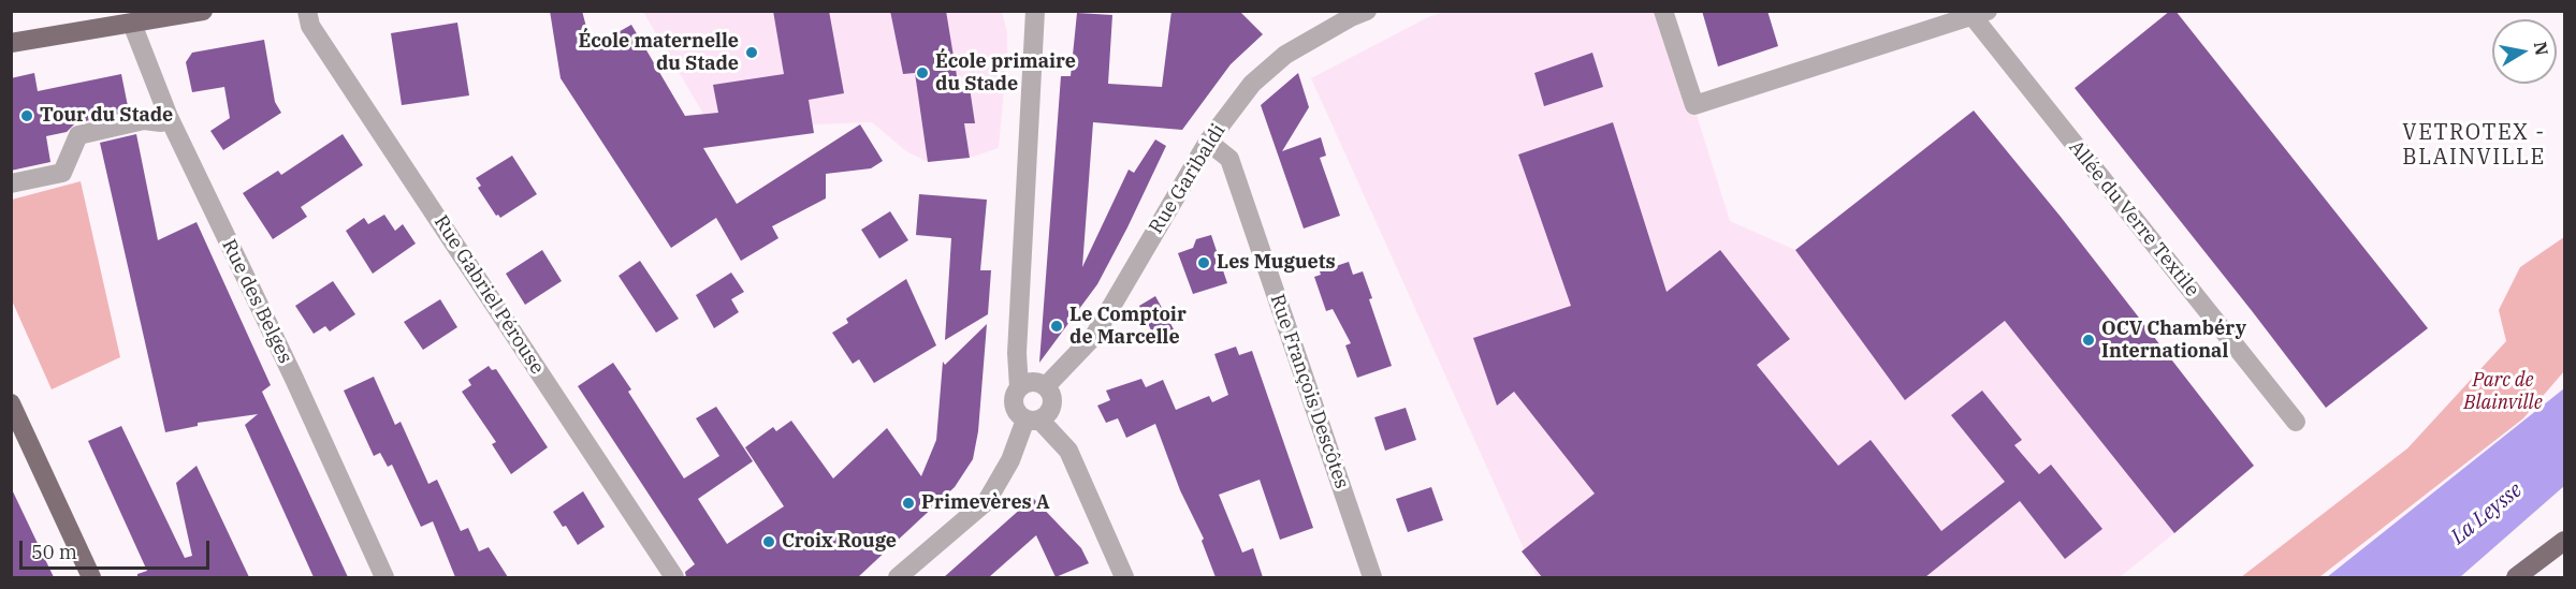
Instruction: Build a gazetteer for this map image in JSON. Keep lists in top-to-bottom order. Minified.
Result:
{"streets":{"street":["Rue Garibaldi","Allée du Verre Textile","Rue Gabriel Pérouse","Rue des Belges","Rue François Descôtes"]},"crossings":[["Rue Garibaldi","Rue François Descôtes"]],"districts":["VETROTEX - BLAINVILLE"],"water":["La Leysse"],"parks":["Parc de Blainville"],"places":["École maternelle du Stade","École primaire du Stade","Tour du Stade","Les Muguets","Le Comptoir de Marcelle","OCV Chambéry International","Primevères A","Croix Rouge"],"scale_bar":"50 m","north":"right"}
